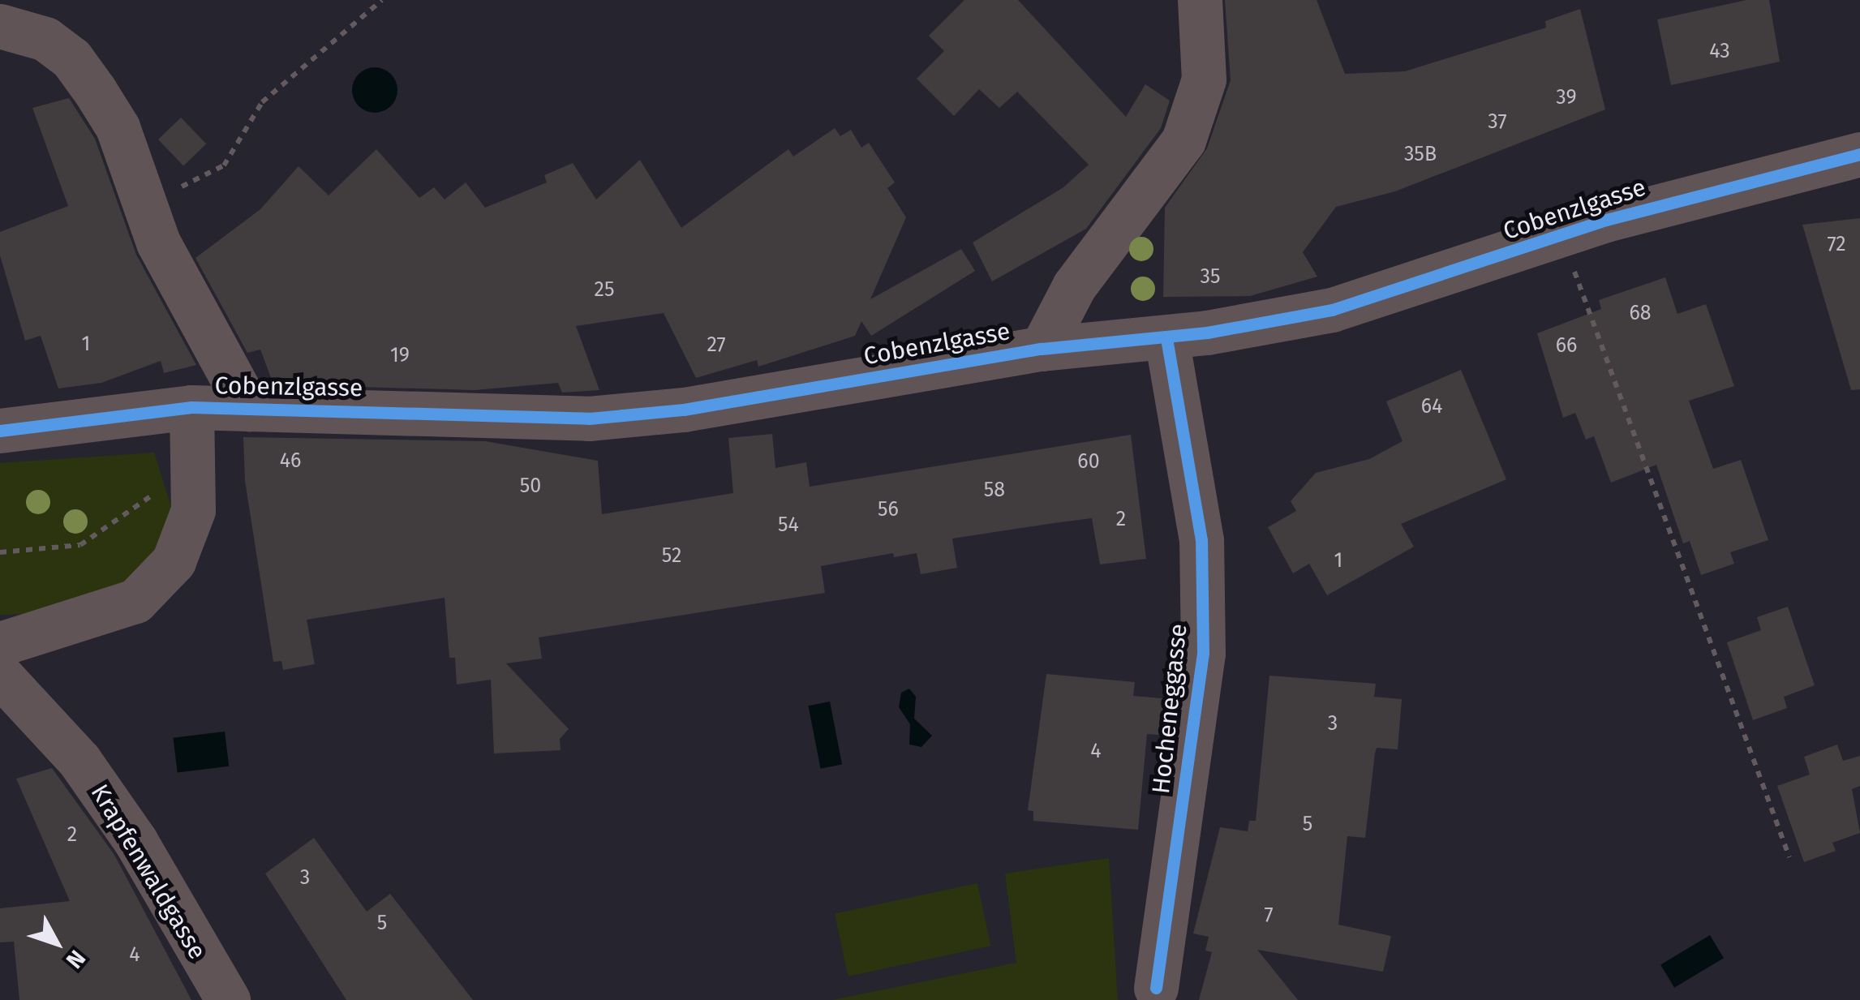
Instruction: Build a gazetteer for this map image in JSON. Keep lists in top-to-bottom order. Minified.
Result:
{"streets":{"street":["Cobenzlgasse","Hocheneggasse","Krapfenwaldgasse"]},"crossings":[["Cobenzlgasse","Hocheneggasse"]],"house_numbers":["43","39","37","35B","72","35","25","68","1","27","66","19","64","46","60","50","58","56","2","54","52","1","3","4","5","2","3","7","5","4"],"north":"bottom right"}
